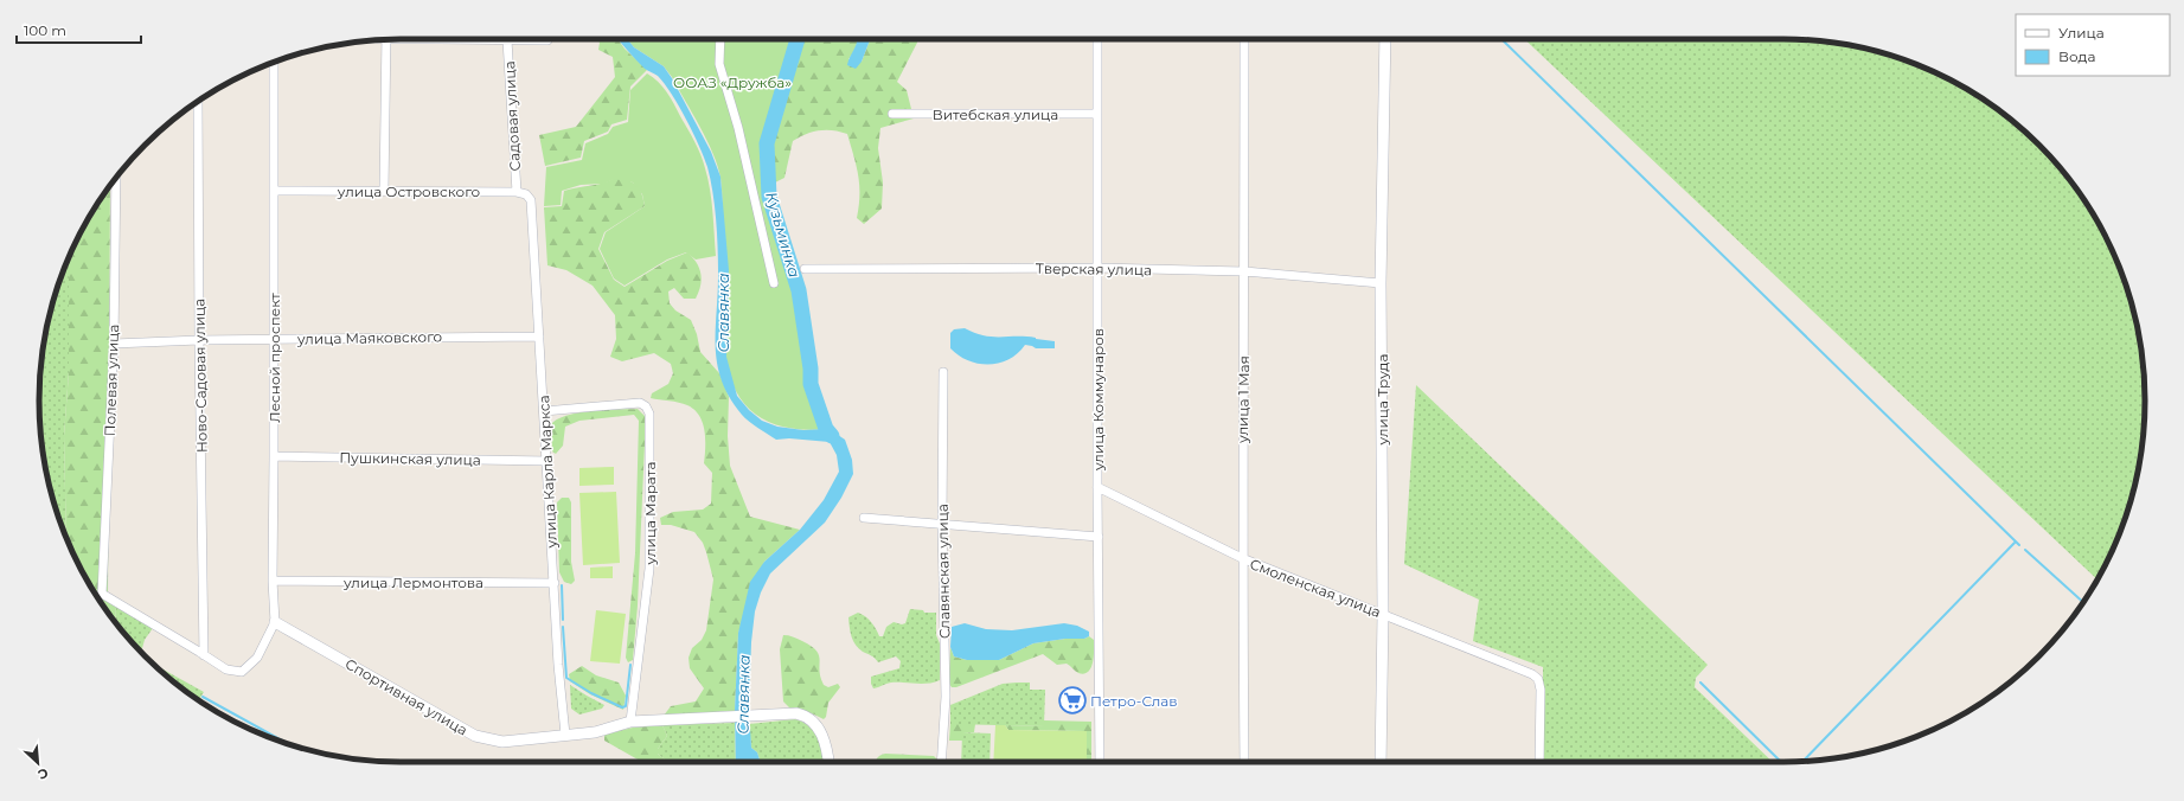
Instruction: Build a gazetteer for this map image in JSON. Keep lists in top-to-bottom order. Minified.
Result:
{"streets":{"street":["Витебская улица","Садовая улица","улица Островского","Тверская улица","улица Маяковского","Лесной проспект","Ново-Садовая улица","Полевая улица","улица Коммунаров","улица 1 Мая","улица Труда","Пушкинская улица","улица Карла Маркса","улица Марата","Славянская улица","улица Лермонтова","Смоленская улица","Спортивная улица"]},"crossings":[["Витебская улица","улица Коммунаров"],["Садовая улица","улица Островского"],["Садовая улица","улица Карла Маркса"],["улица Островского","Лесной проспект"],["улица Островского","улица Карла Маркса"],["Тверская улица","улица Коммунаров"],["Тверская улица","улица 1 Мая"],["Тверская улица","улица Труда"],["улица Маяковского","Лесной проспект"],["улица Маяковского","Ново-Садовая улица"],["улица Маяковского","Полевая улица"],["улица Маяковского","улица Карла Маркса"],["Лесной проспект","Ново-Садовая улица"],["Лесной проспект","Полевая улица"],["Лесной проспект","Пушкинская улица"],["Лесной проспект","улица Лермонтова"],["Лесной проспект","Спортивная улица"],["Ново-Садовая улица","Полевая улица"],["улица Коммунаров","Смоленская улица"],["улица 1 Мая","Смоленская улица"],["улица Труда","Смоленская улица"],["Пушкинская улица","улица Карла Маркса"],["улица Карла Маркса","улица Марата"],["улица Карла Маркса","улица Лермонтова"],["улица Карла Маркса","Спортивная улица"],["улица Марата","Спортивная улица"]],"water":["Кузьминка","Славянка"],"parks":["ООАЗ «Дружба»"],"places":{"supermarket":["Петро-Слав"]},"legend":["Улица","Вода"],"scale_bar":"100 m","north":"bottom right"}
